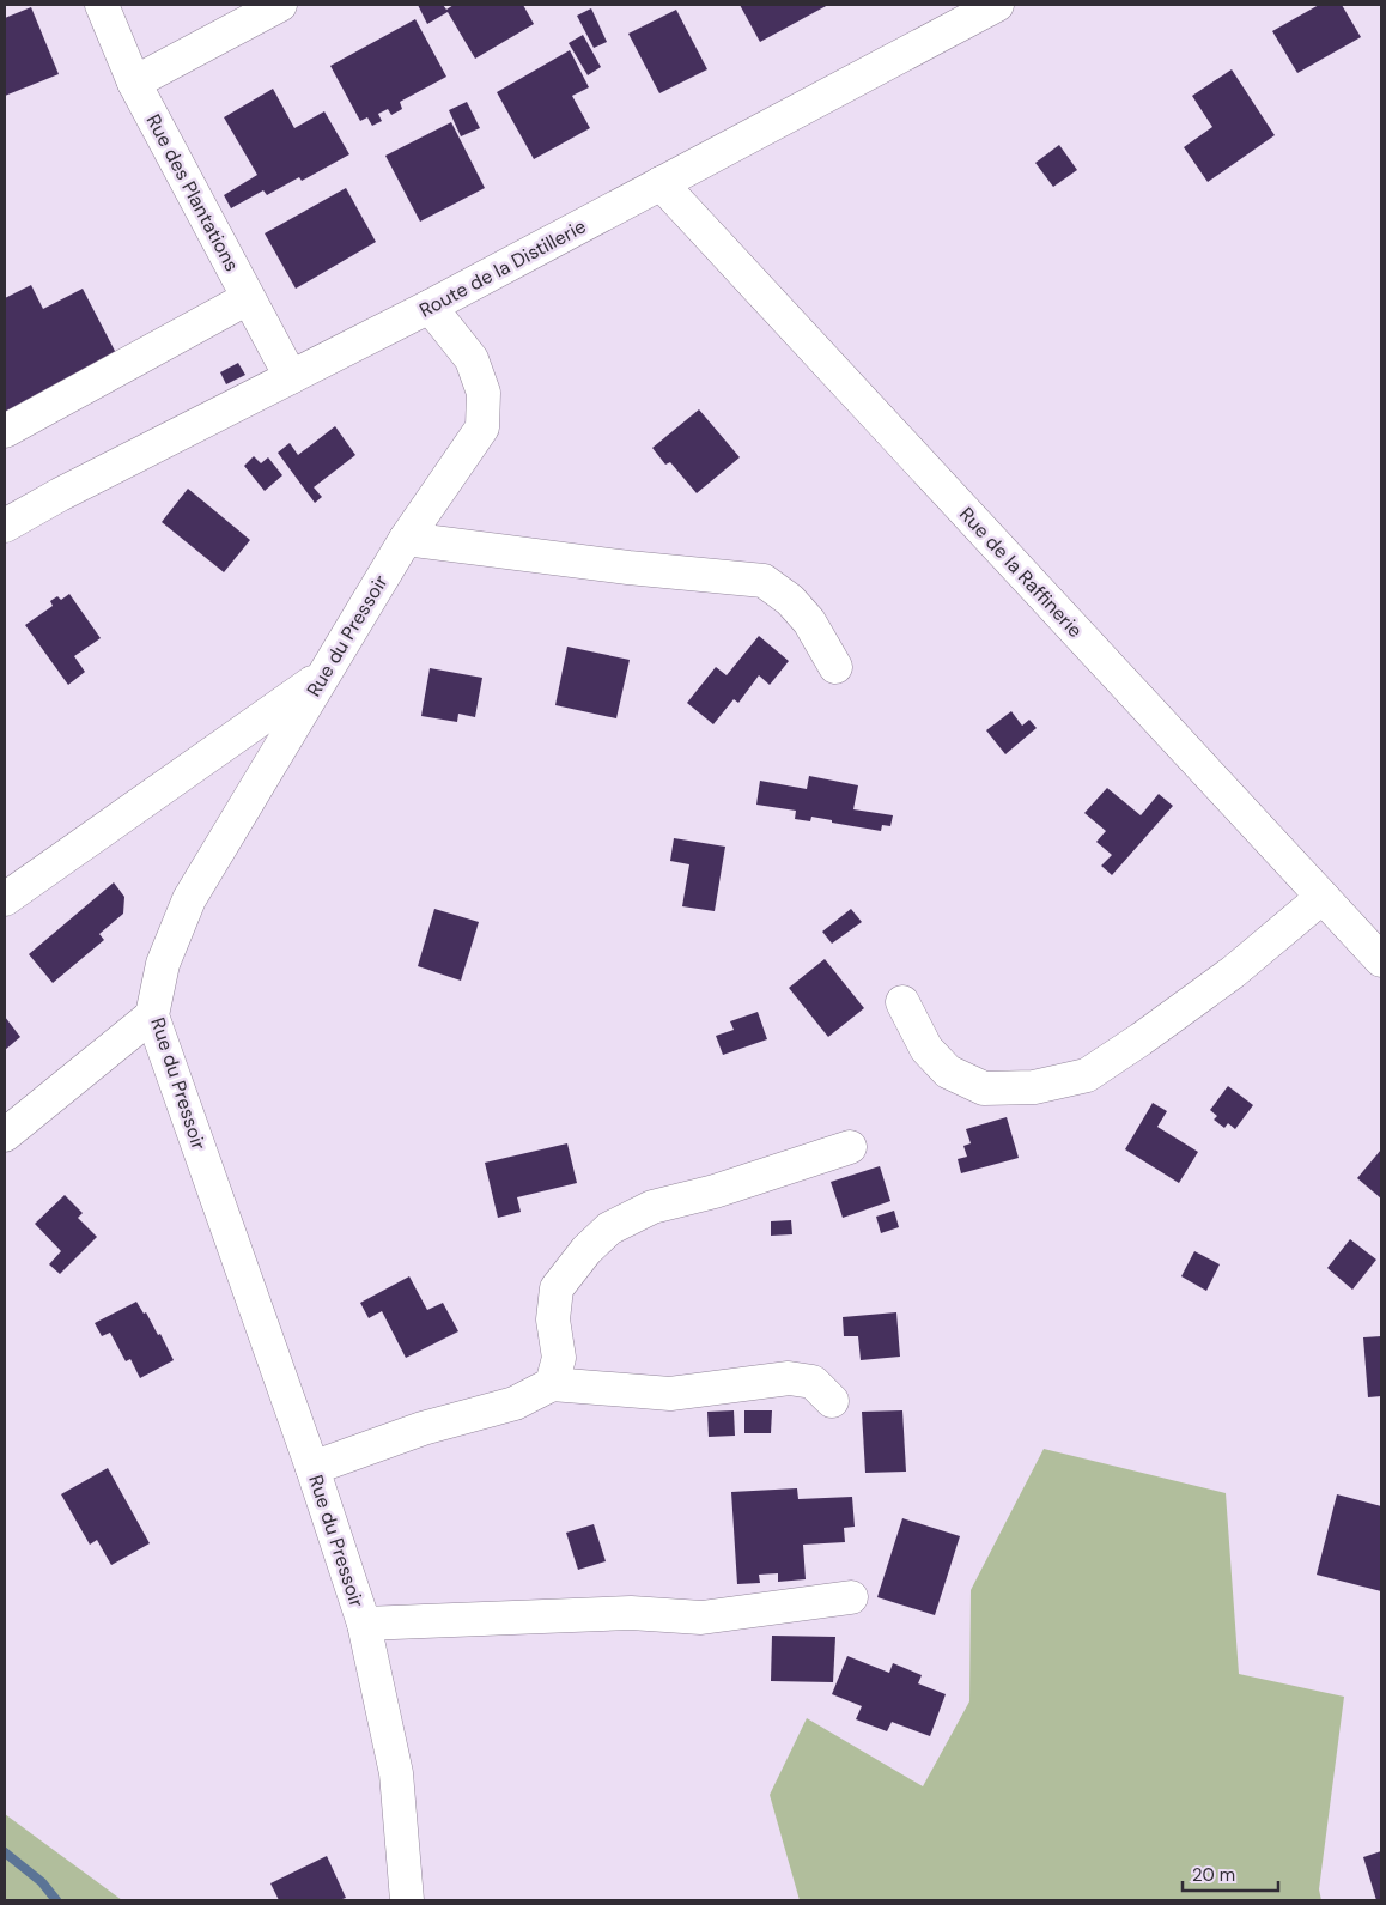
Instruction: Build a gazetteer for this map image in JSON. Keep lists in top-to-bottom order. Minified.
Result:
{"streets":{"street":["Rue des Plantations","Route de la Distillerie","Rue de la Raffinerie","Rue du Pressoir"]},"crossings":[["Rue des Plantations","Route de la Distillerie"],["Route de la Distillerie","Rue de la Raffinerie"],["Route de la Distillerie","Rue du Pressoir"]],"scale_bar":"20 m"}
